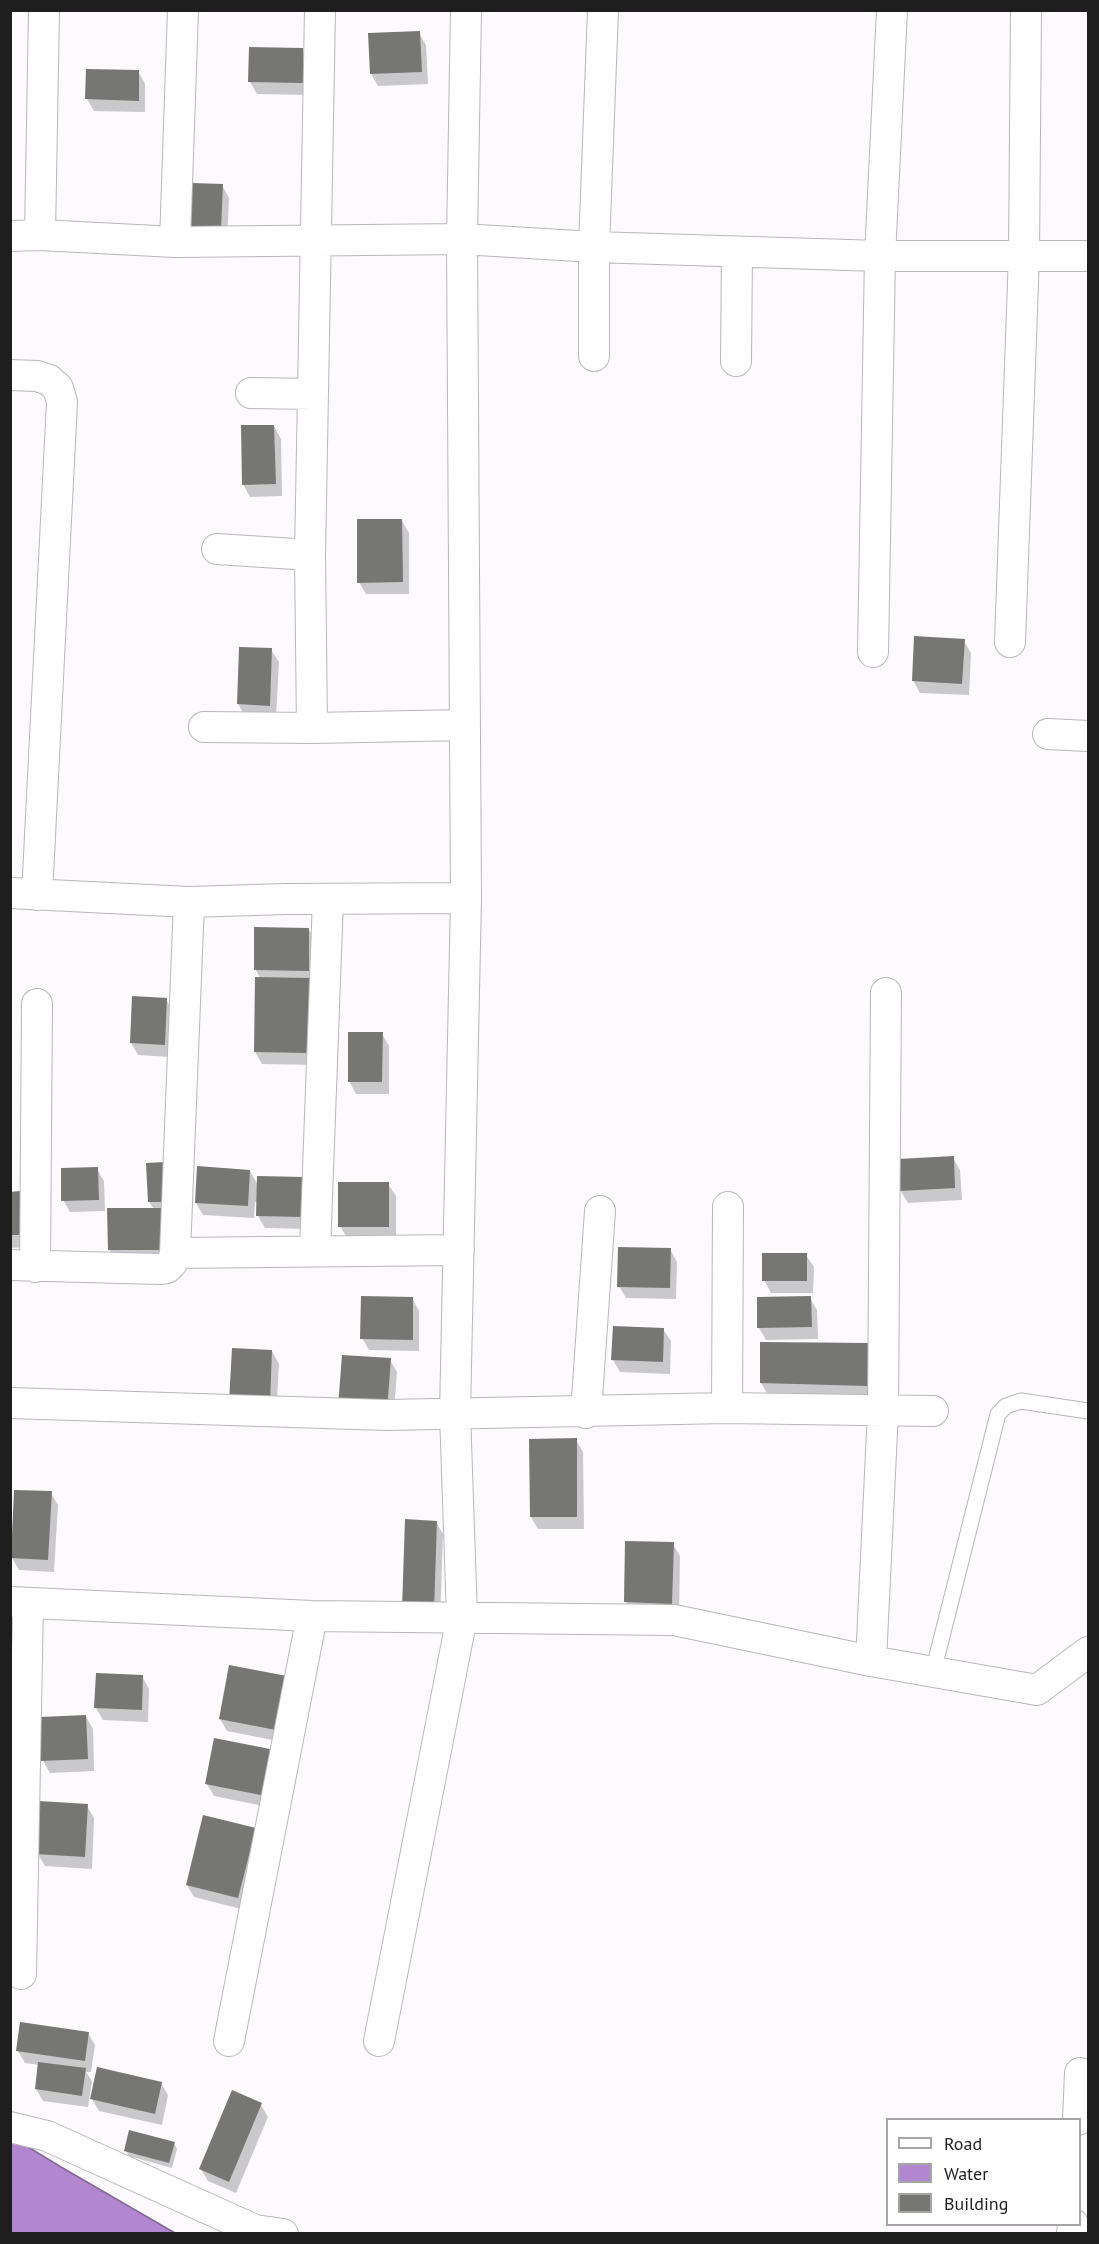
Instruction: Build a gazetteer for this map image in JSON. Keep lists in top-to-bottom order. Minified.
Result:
{"legend":["Road","Water","Building"]}
